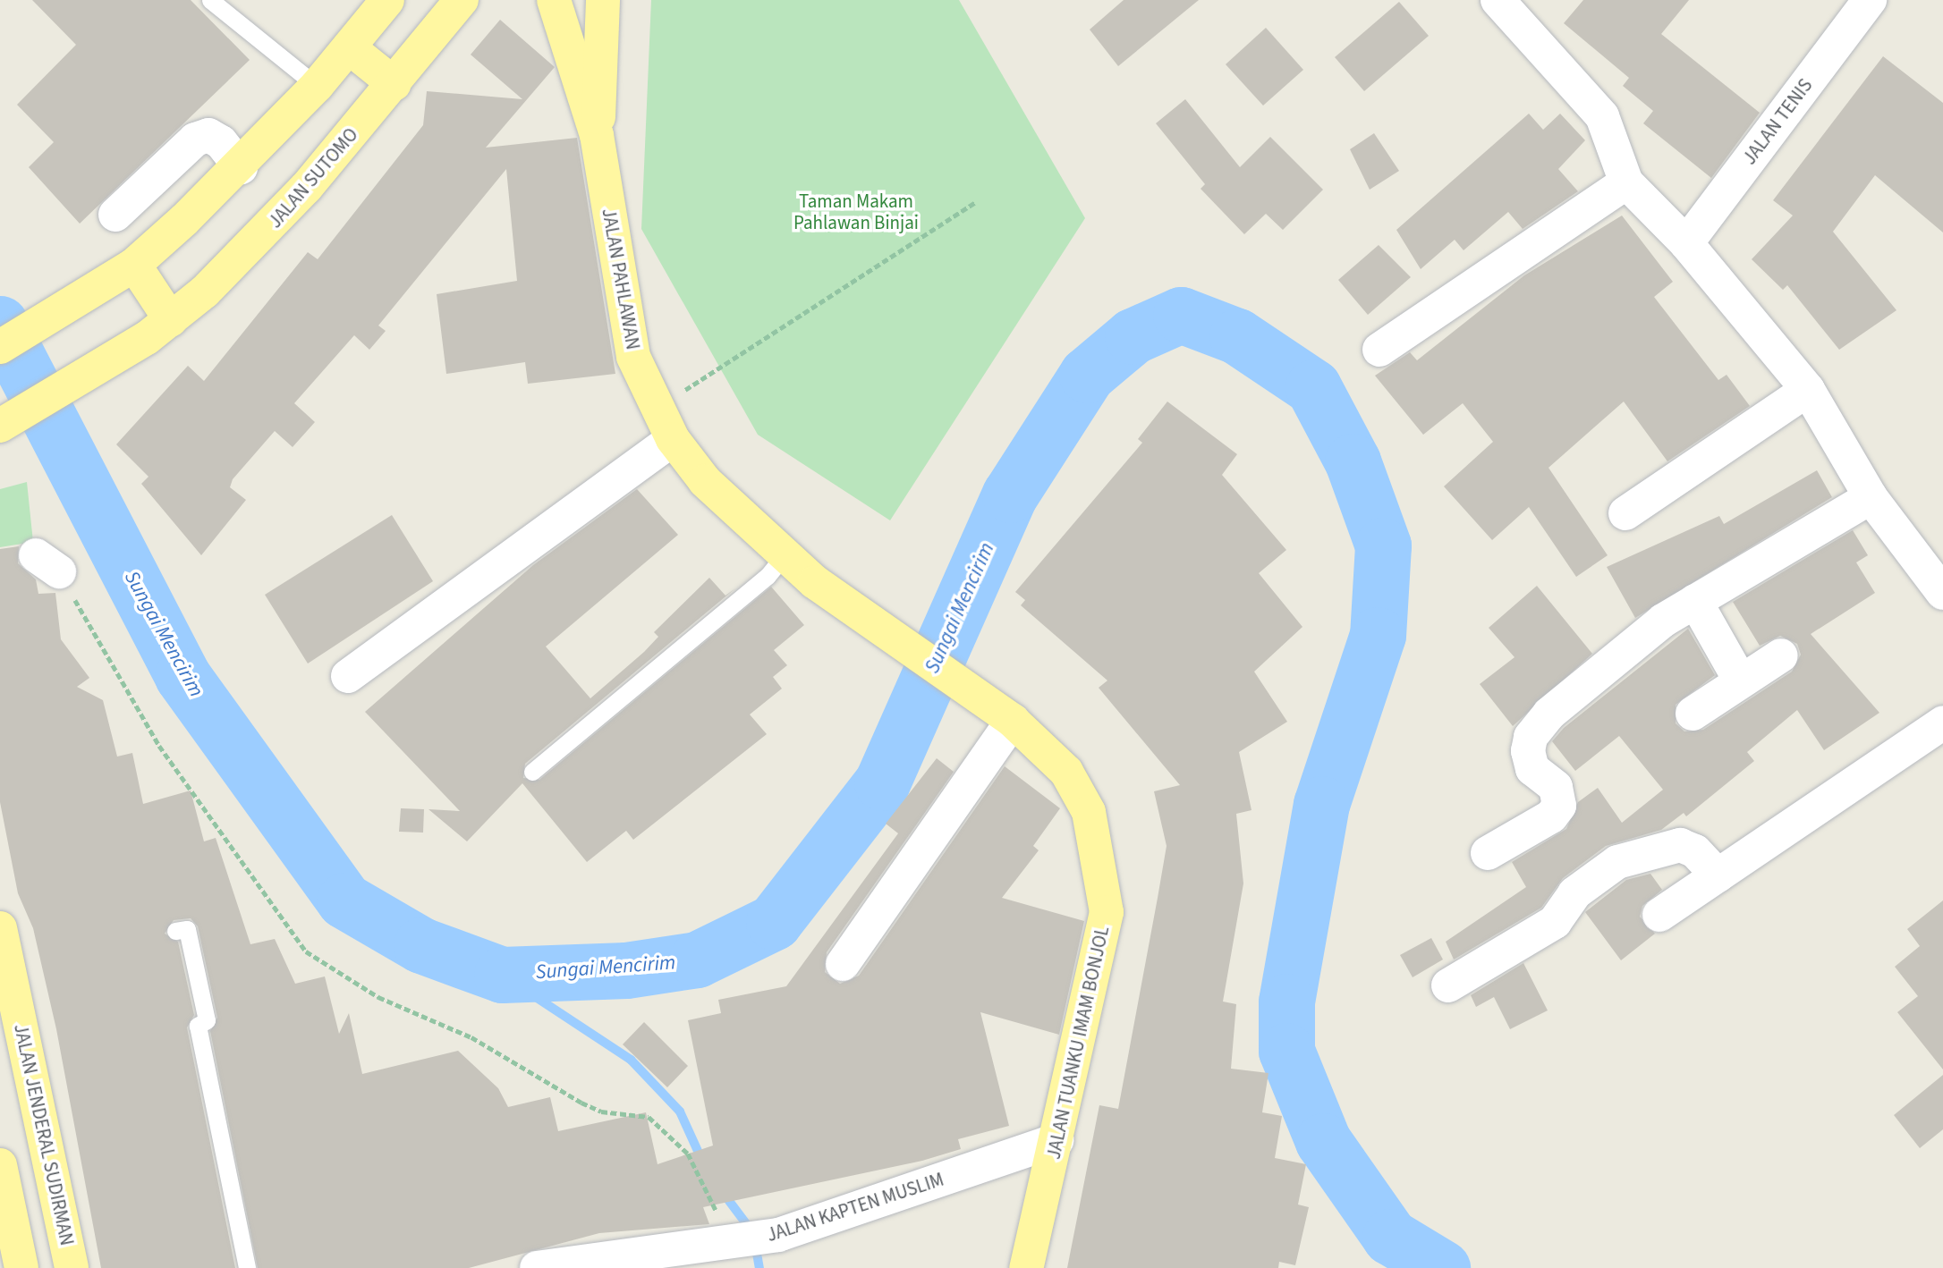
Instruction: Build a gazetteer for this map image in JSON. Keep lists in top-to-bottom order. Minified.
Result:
{"streets":{"main road":["JALAN SUTOMO","JALAN PAHLAWAN","JALAN TUANKU IMAM BONJOL","JALAN JENDERAL SUDIRMAN"],"street":["JALAN TENIS","JALAN KAPTEN MUSLIM"]},"crossings":[["JALAN PAHLAWAN","JALAN TUANKU IMAM BONJOL"],["JALAN TUANKU IMAM BONJOL","JALAN KAPTEN MUSLIM"]],"water":["Sungai Mencirim"],"parks":["Taman Makam Pahlawan Binjai"]}
